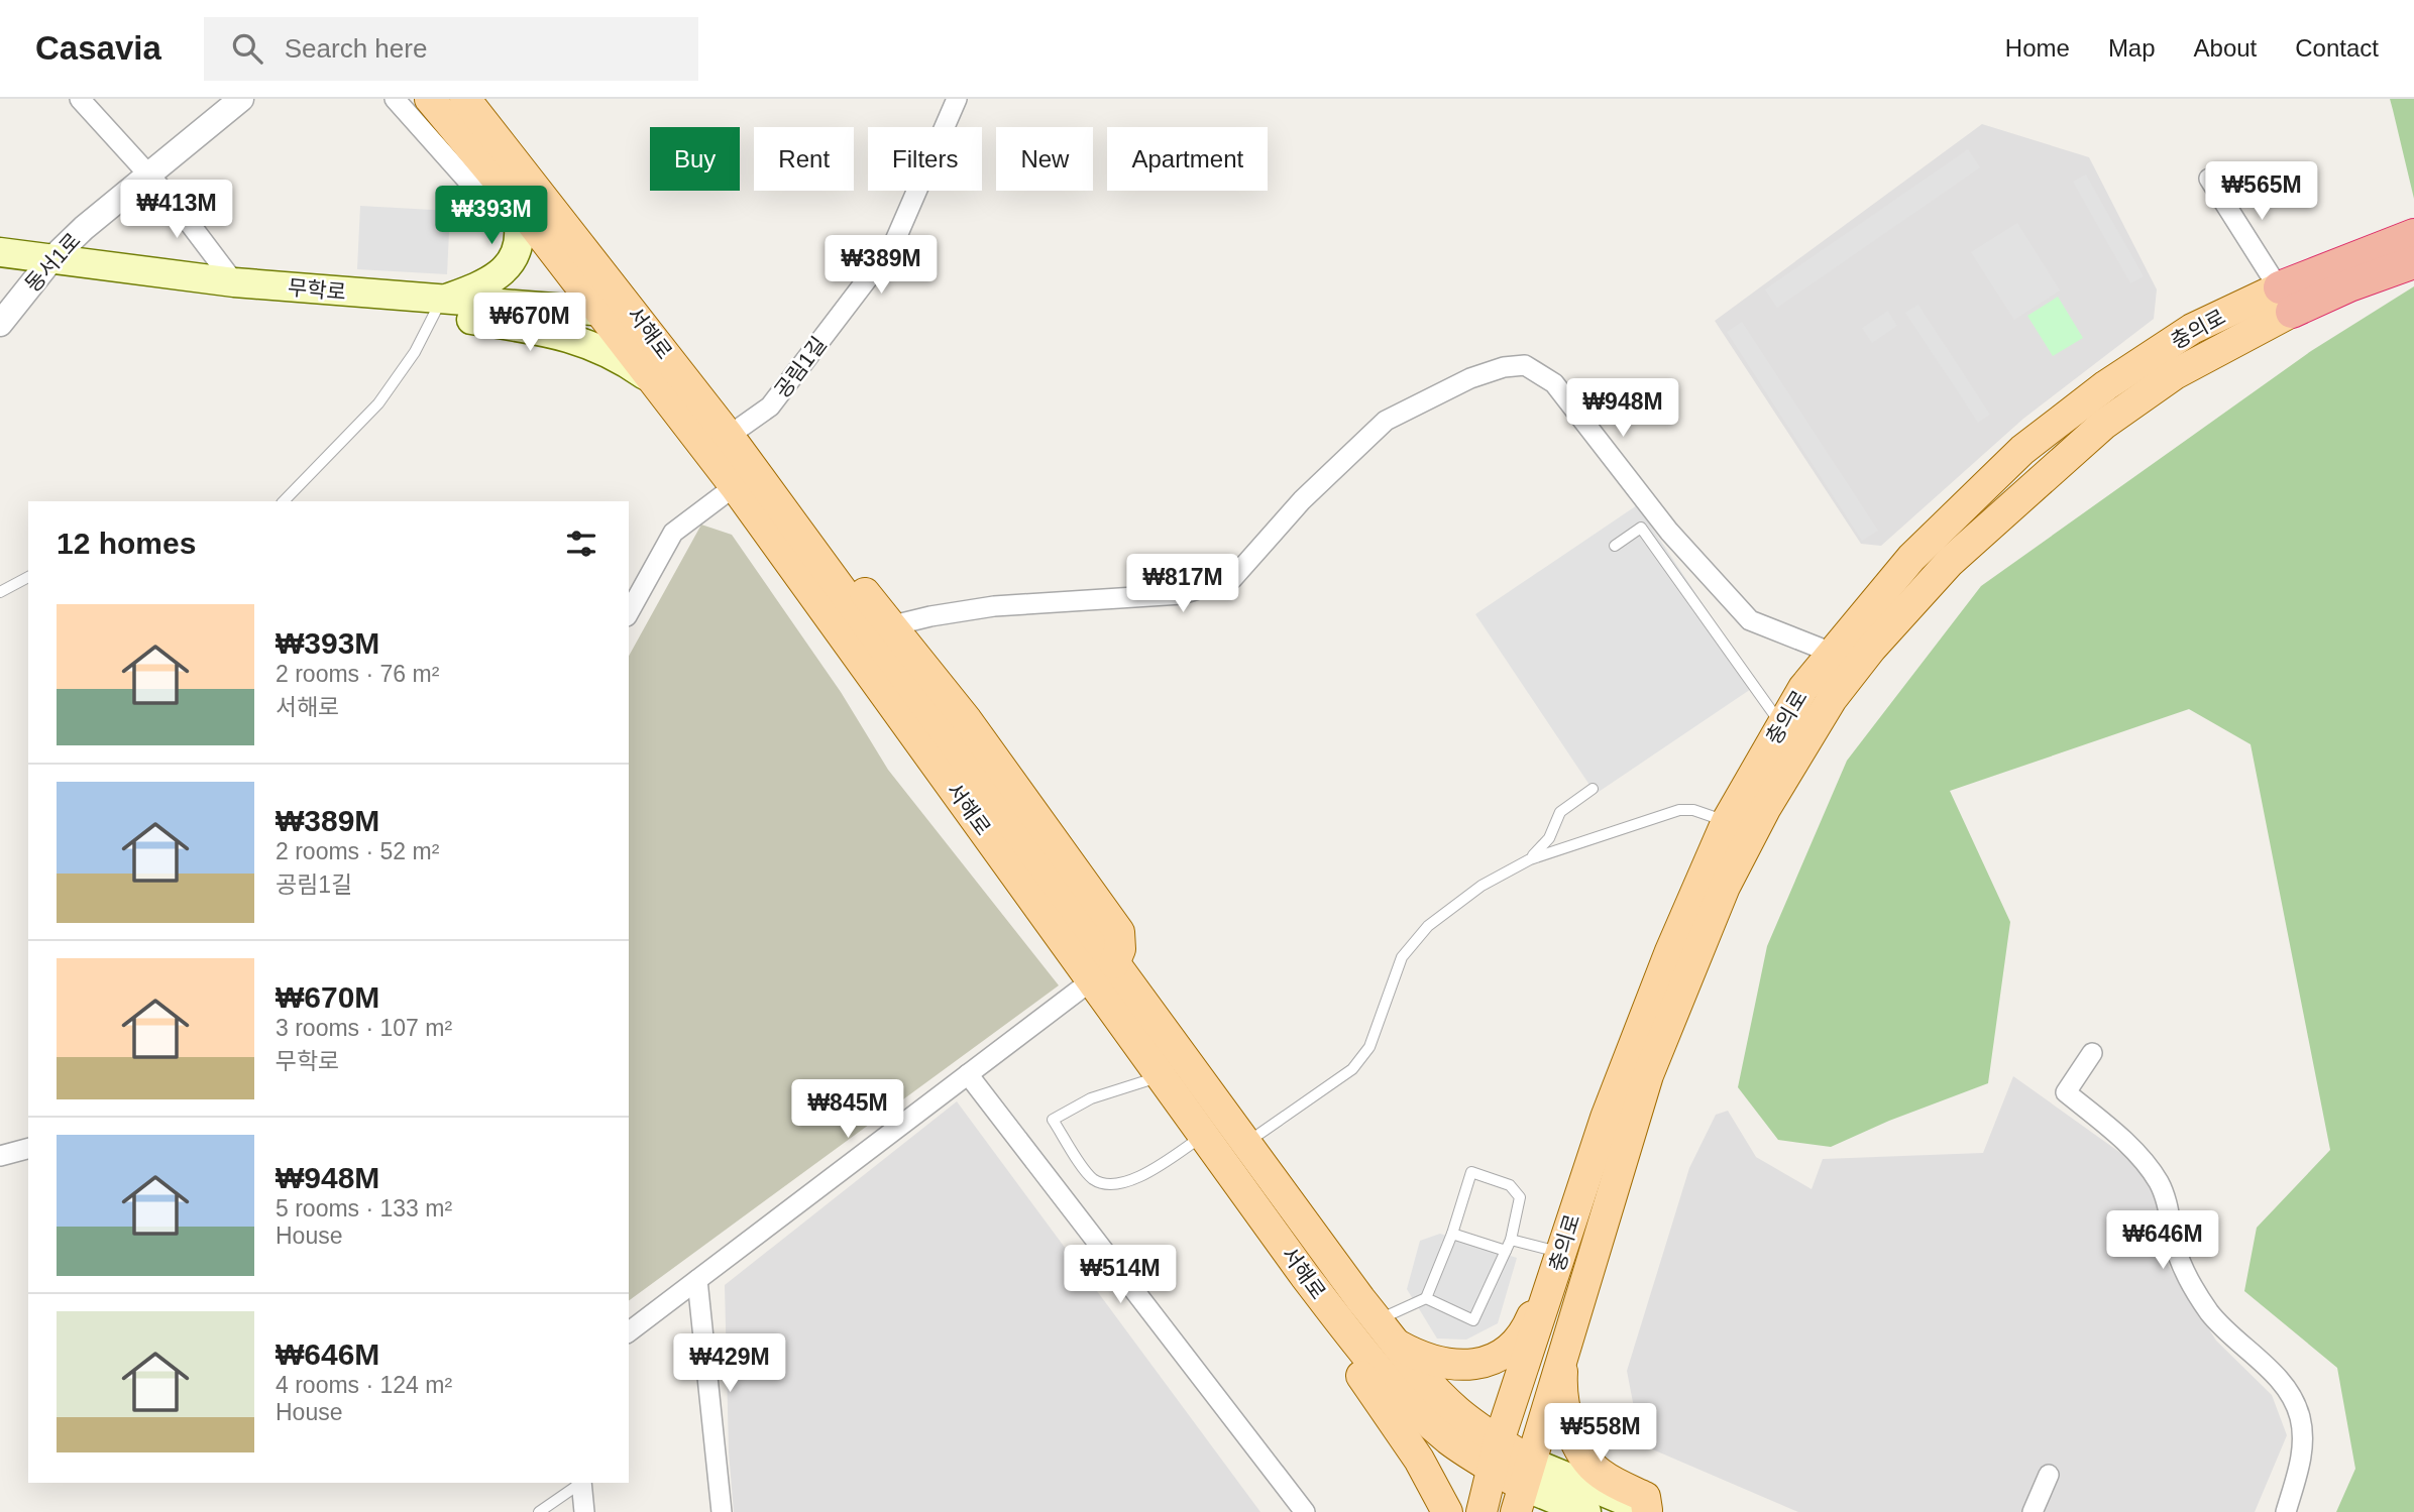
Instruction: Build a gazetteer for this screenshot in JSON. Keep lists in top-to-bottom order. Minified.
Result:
{"streets":{"highway":["충의로"],"main road":["무학로","서해로"],"street":["동서1로","공림1길"]},"crossings":[["동서1로","무학로"],["무학로","서해로"],["충의로","서해로"],["서해로","공림1길"]],"page":{"header":"Casavia","search":"Search here","nav":["Home","Map","About","Contact"],"chip":["Buy","Rent","Filters","New","Apartment"],"price":["₩565M","₩413M","₩393M","₩389M","₩670M","₩948M","₩817M","₩845M","₩646M","₩514M","₩429M","₩558M"],"heading":"12 homes","list":[{"name":"₩393M","note":"2 rooms · 76 m² · 서해로"},{"name":"₩389M","note":"2 rooms · 52 m² · 공림1길"},{"name":"₩670M","note":"3 rooms · 107 m² · 무학로"},{"name":"₩948M","note":"5 rooms · 133 m² · House"},{"name":"₩646M","note":"4 rooms · 124 m² · House"}]}}
